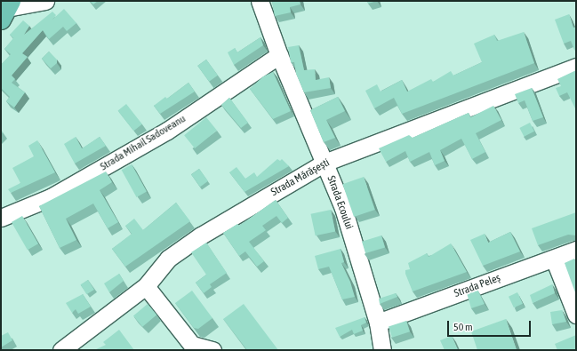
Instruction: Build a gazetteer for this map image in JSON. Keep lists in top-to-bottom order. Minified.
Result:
{"streets":{"street":["Strada Mihail Sadoveanu","Strada Mărășești","Strada Ecoului","Strada Peleș"]},"crossings":[["Strada Mihail Sadoveanu","Strada Ecoului"],["Strada Mărășești","Strada Ecoului"],["Strada Ecoului","Strada Peleș"]],"scale_bar":"50 m"}
